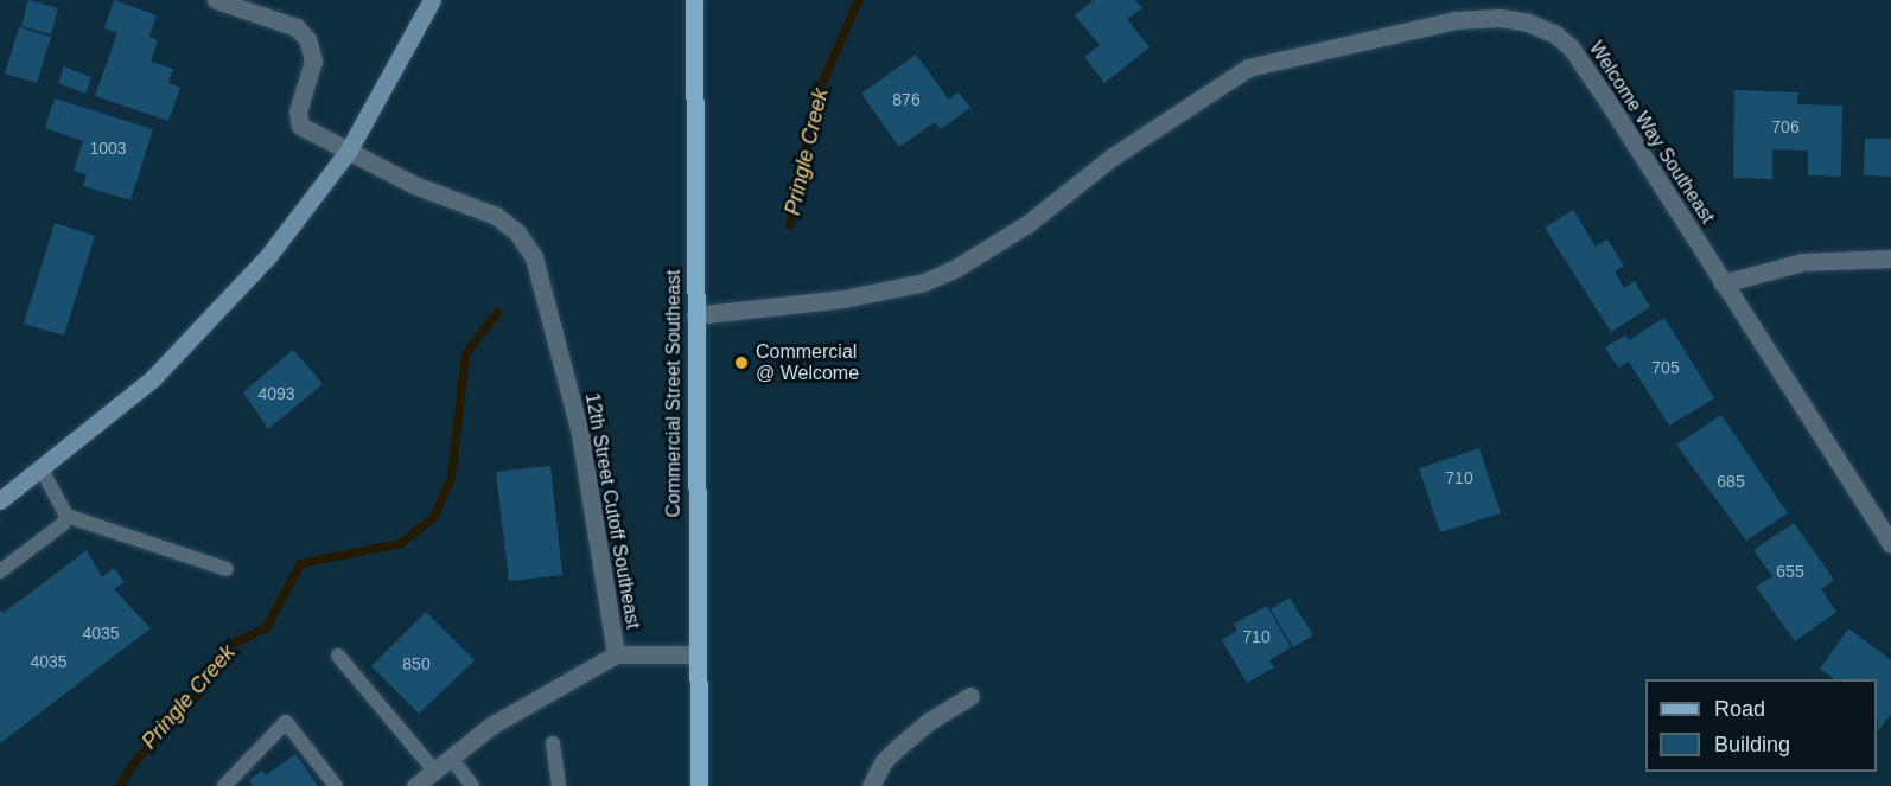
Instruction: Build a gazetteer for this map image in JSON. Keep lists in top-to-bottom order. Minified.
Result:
{"streets":{"main road":["Commercial Street Southeast"],"street":["Welcome Way Southeast","12th Street Cutoff Southeast"]},"crossings":[["Welcome Way Southeast","Commercial Street Southeast"]],"water":["Pringle Creek"],"places":["Commercial @ Welcome"],"house_numbers":["876","706","1003","705","4093","710","685","655","4035","710","4035","850"],"legend":["Road","Building"]}
